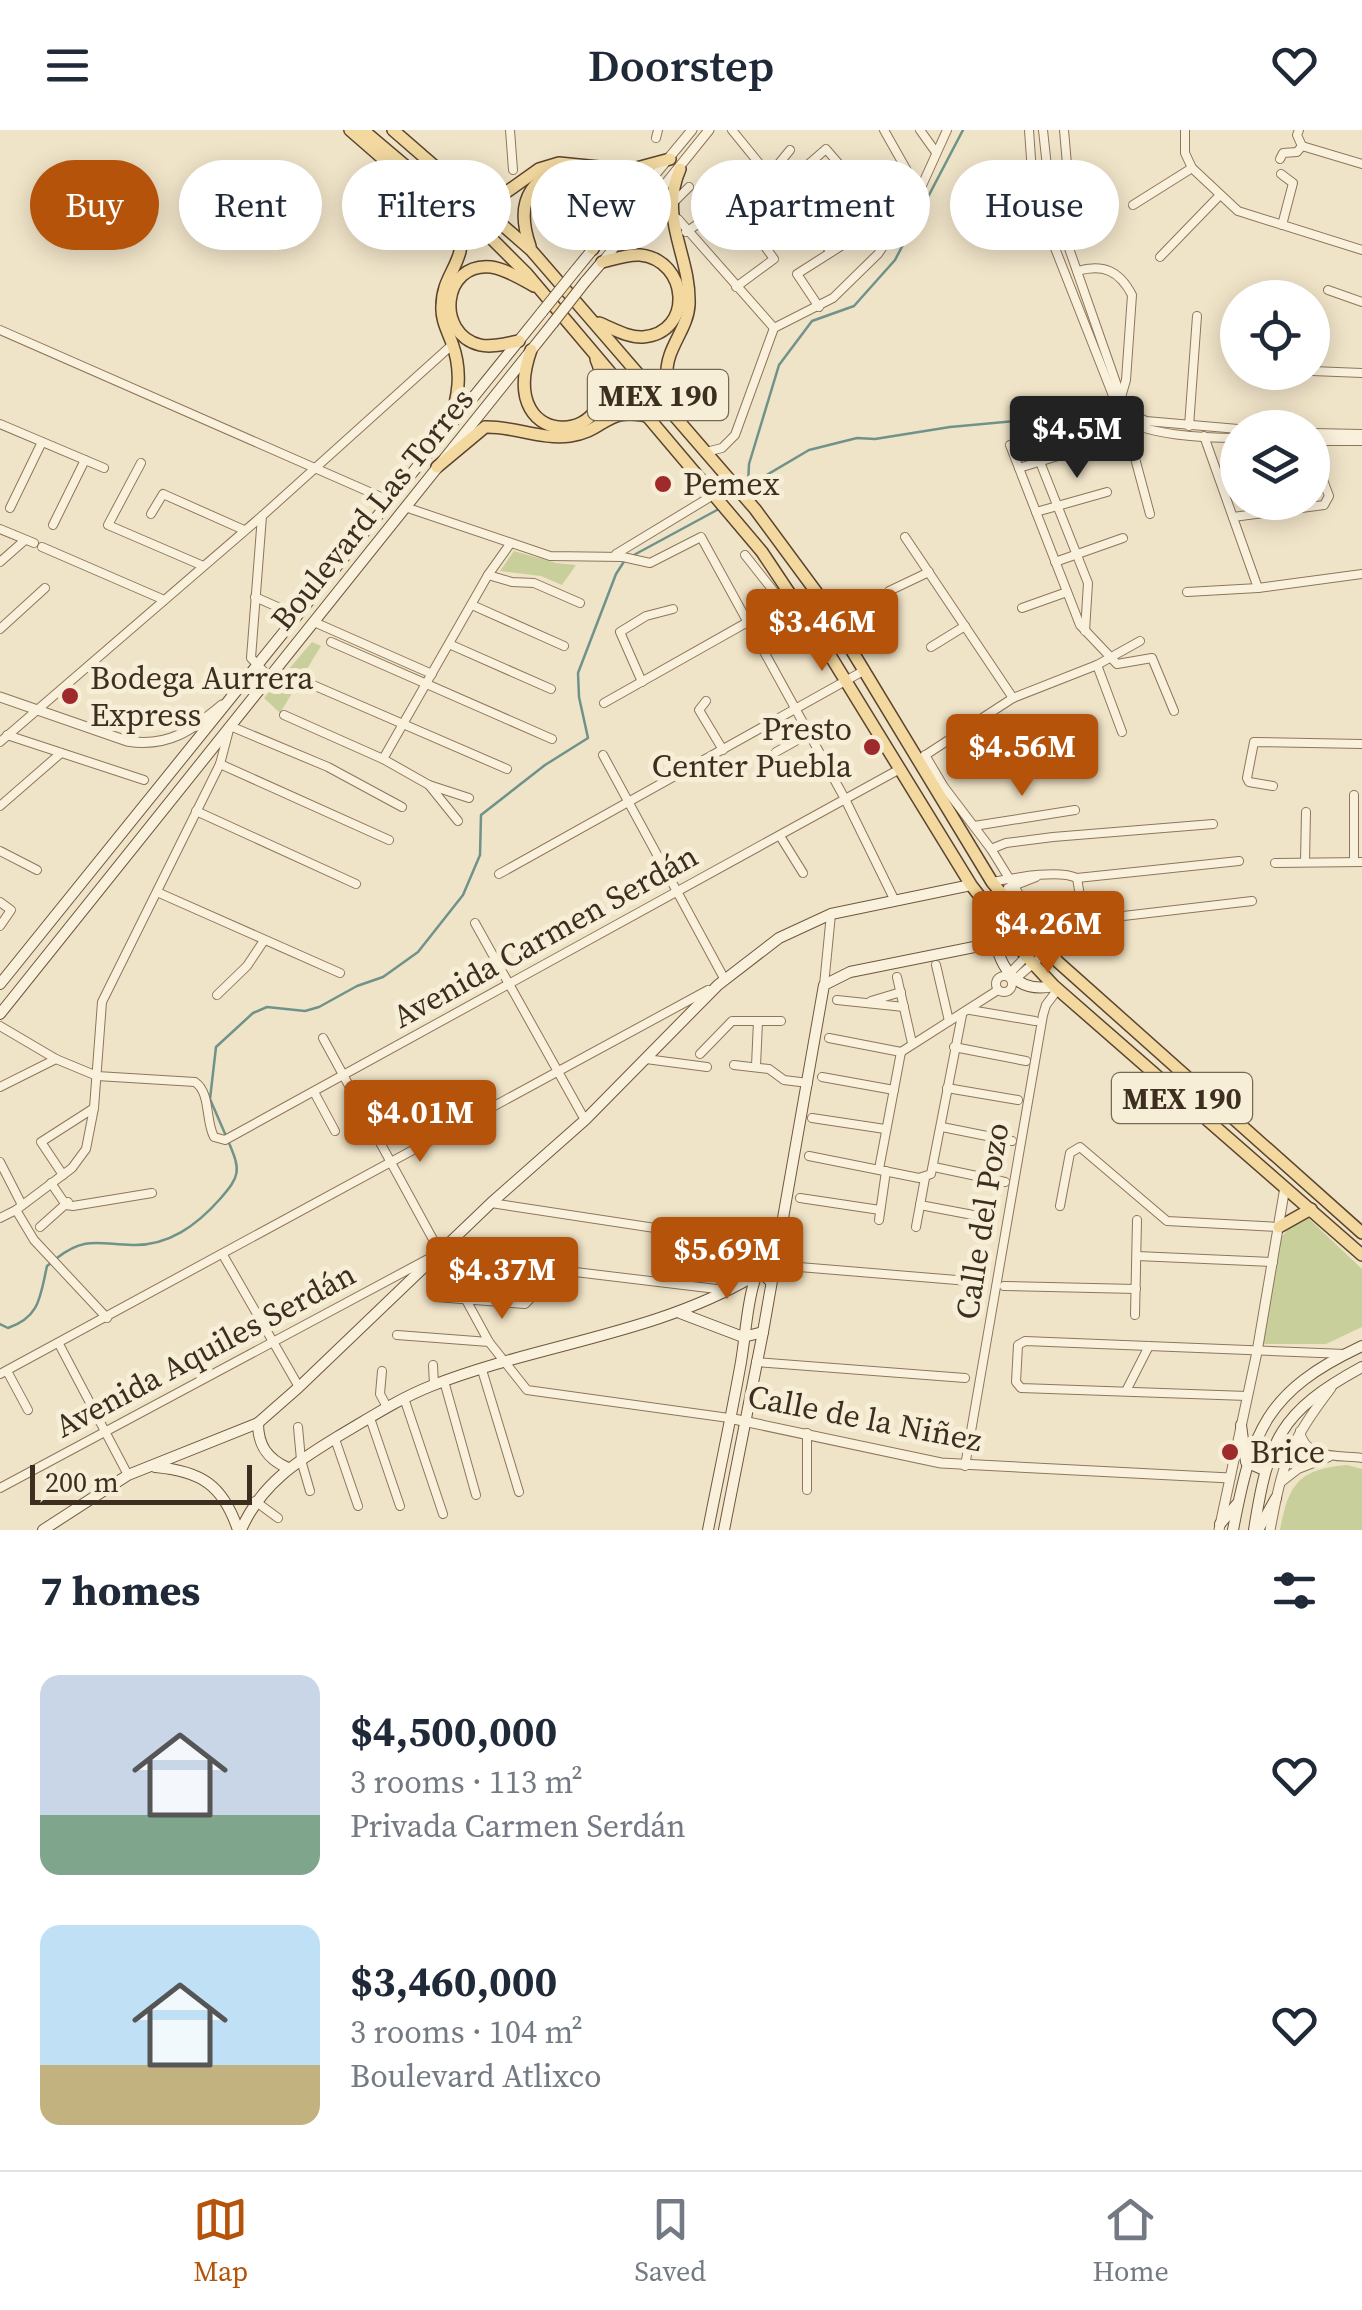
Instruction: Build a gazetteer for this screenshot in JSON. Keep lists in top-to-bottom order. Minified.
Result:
{"streets":{"main road":["MEX 190","Boulevard Las Torres"],"street":["Avenida Carmen Serdán","Calle del Pozo","Avenida Aquiles Serdán","Calle de la Niñez"]},"crossings":[["MEX 190","Avenida Carmen Serdán"],["MEX 190","Calle del Pozo"],["Avenida Carmen Serdán","Calle de la Niñez"],["Calle del Pozo","Calle de la Niñez"],["Avenida Aquiles Serdán","Calle de la Niñez"]],"places":["Pemex","Bodega Aurrera Express","Presto Center Puebla","Brice"],"scale_bar":"200 m","page":{"header":"Doorstep","chip":["Buy","Rent","Filters","New","Apartment","House"],"price":["$4.5M","$3.46M","$4.56M","$4.26M","$4.01M","$5.69M","$4.37M"],"scale":"200 m","heading":"7 homes","list":[{"name":"$4,500,000","note":"3 rooms · 113 m² · Privada Carmen Serdán"},{"name":"$3,460,000","note":"3 rooms · 104 m² · Boulevard Atlixco"}],"tabs":["Map","Saved","Home"]}}
